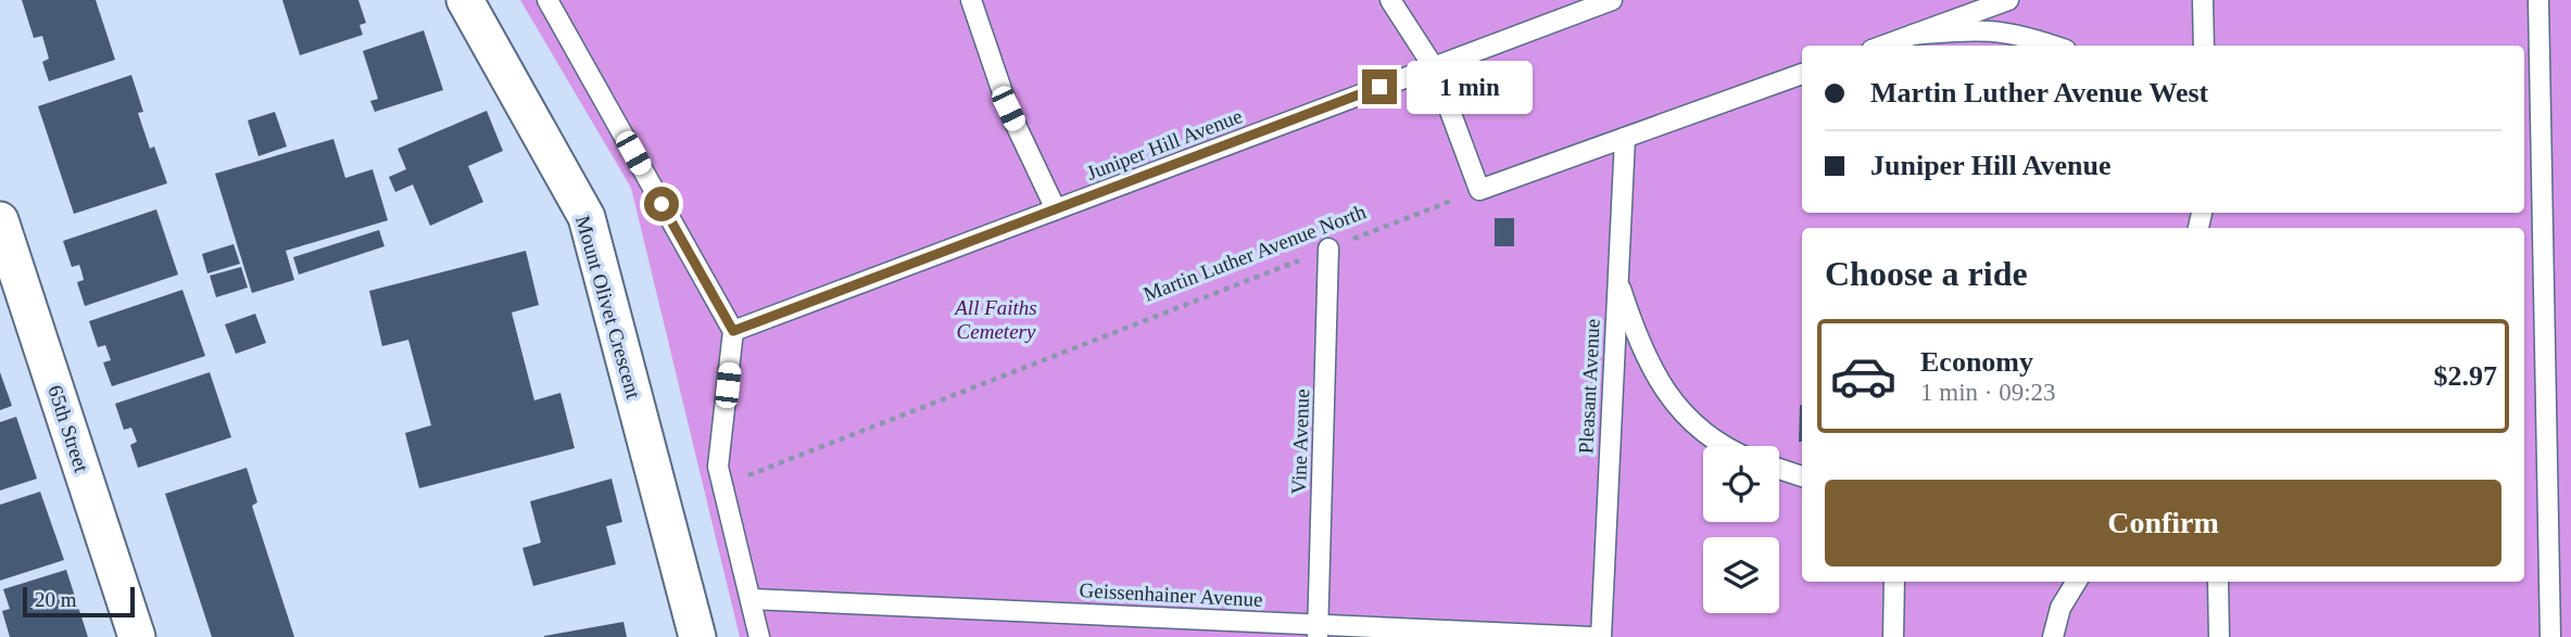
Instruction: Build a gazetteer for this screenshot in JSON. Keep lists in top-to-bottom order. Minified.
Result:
{"streets":{"street":["Mount Olivet Crescent","65th Street"],"lane":["Juniper Hill Avenue","Pleasant Avenue","Vine Avenue","Geissenhainer Avenue"],"path":["Martin Luther Avenue North"]},"crossings":[["Martin Luther Avenue North","Vine Avenue"],["Vine Avenue","Geissenhainer Avenue"]],"parks":["All Faiths Cemetery"],"scale_bar":"20 m","page":{"banner":["Martin Luther Avenue West","Juniper Hill Avenue"],"bubble":"1 min","heading":"Choose a ride","list":[{"name":"Economy","note":"1 min · 09:23","value":"$2.97"}],"buttons":"Confirm","scale":"20 m"}}
